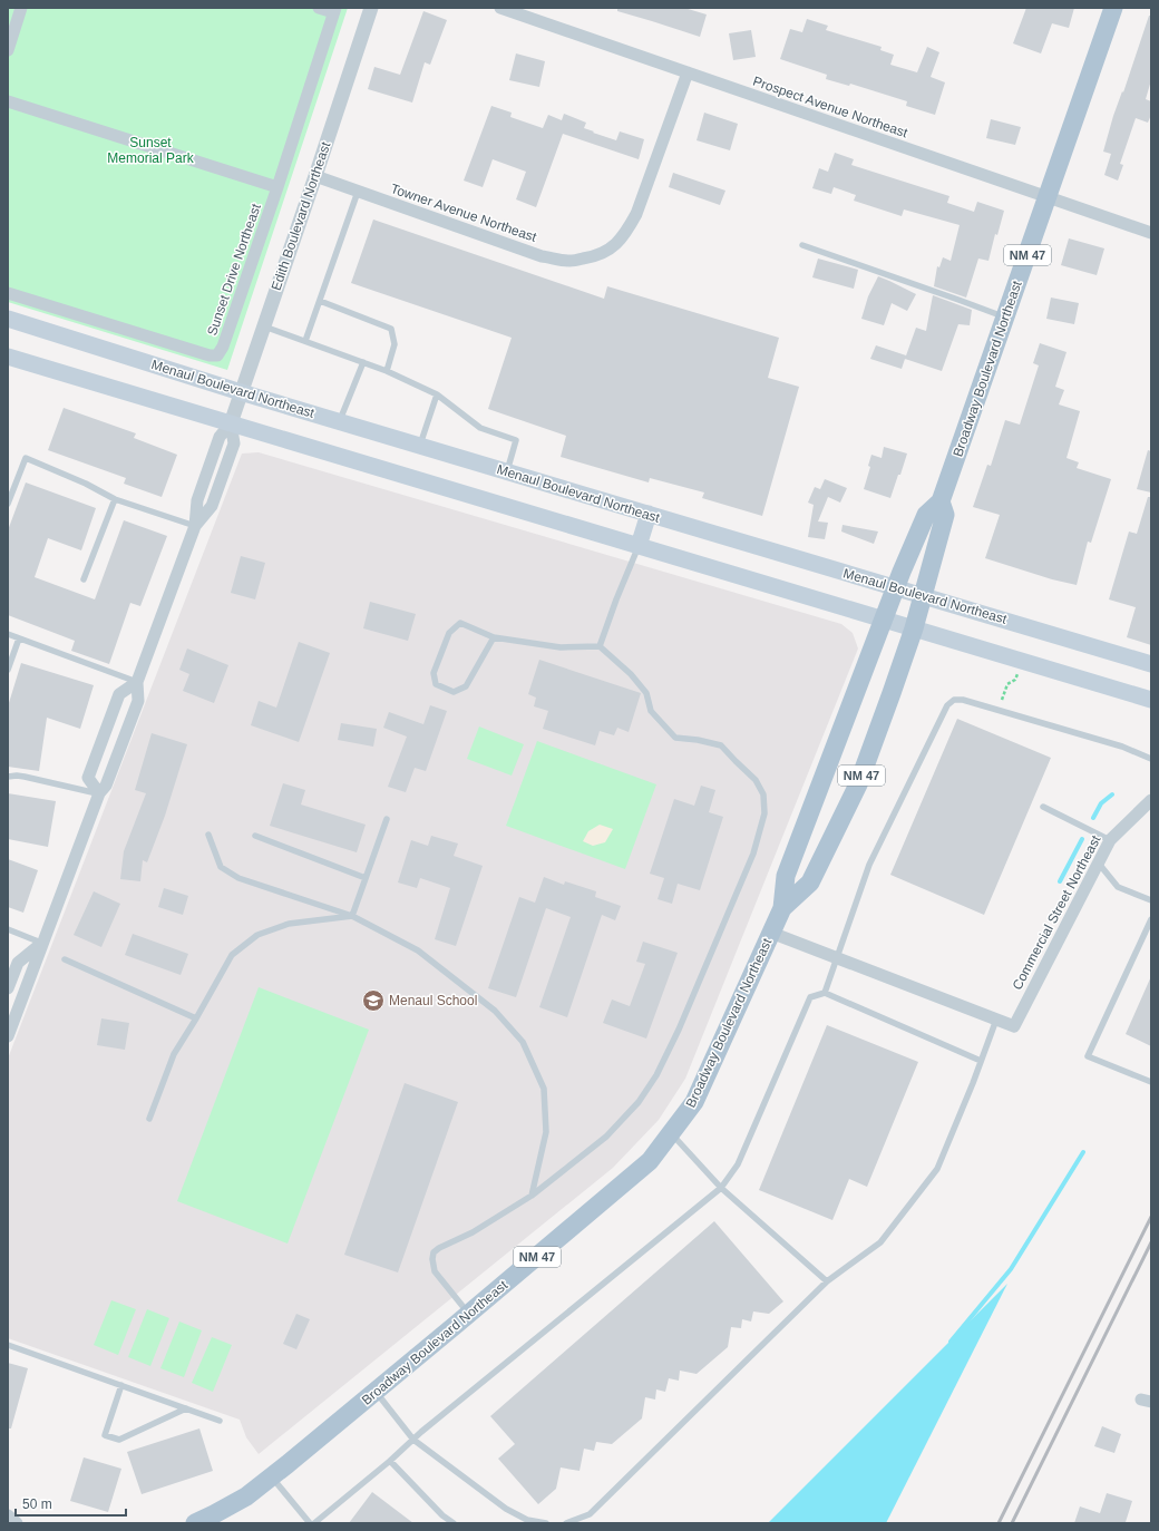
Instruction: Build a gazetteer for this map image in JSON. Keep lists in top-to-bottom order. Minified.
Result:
{"streets":{"main road":["NM 47","Broadway Boulevard Northeast","Menaul Boulevard Northeast"],"street":["Prospect Avenue Northeast","Towner Avenue Northeast","Edith Boulevard Northeast","Sunset Drive Northeast","Commercial Street Northeast"]},"crossings":[["Prospect Avenue Northeast","Towner Avenue Northeast"],["Prospect Avenue Northeast","Broadway Boulevard Northeast"],["Towner Avenue Northeast","Edith Boulevard Northeast"],["Edith Boulevard Northeast","Menaul Boulevard Northeast"],["Broadway Boulevard Northeast","Menaul Boulevard Northeast"]],"parks":["Sunset Memorial Park"],"places":{"school or university":["Menaul School"]},"scale_bar":"50 m"}
